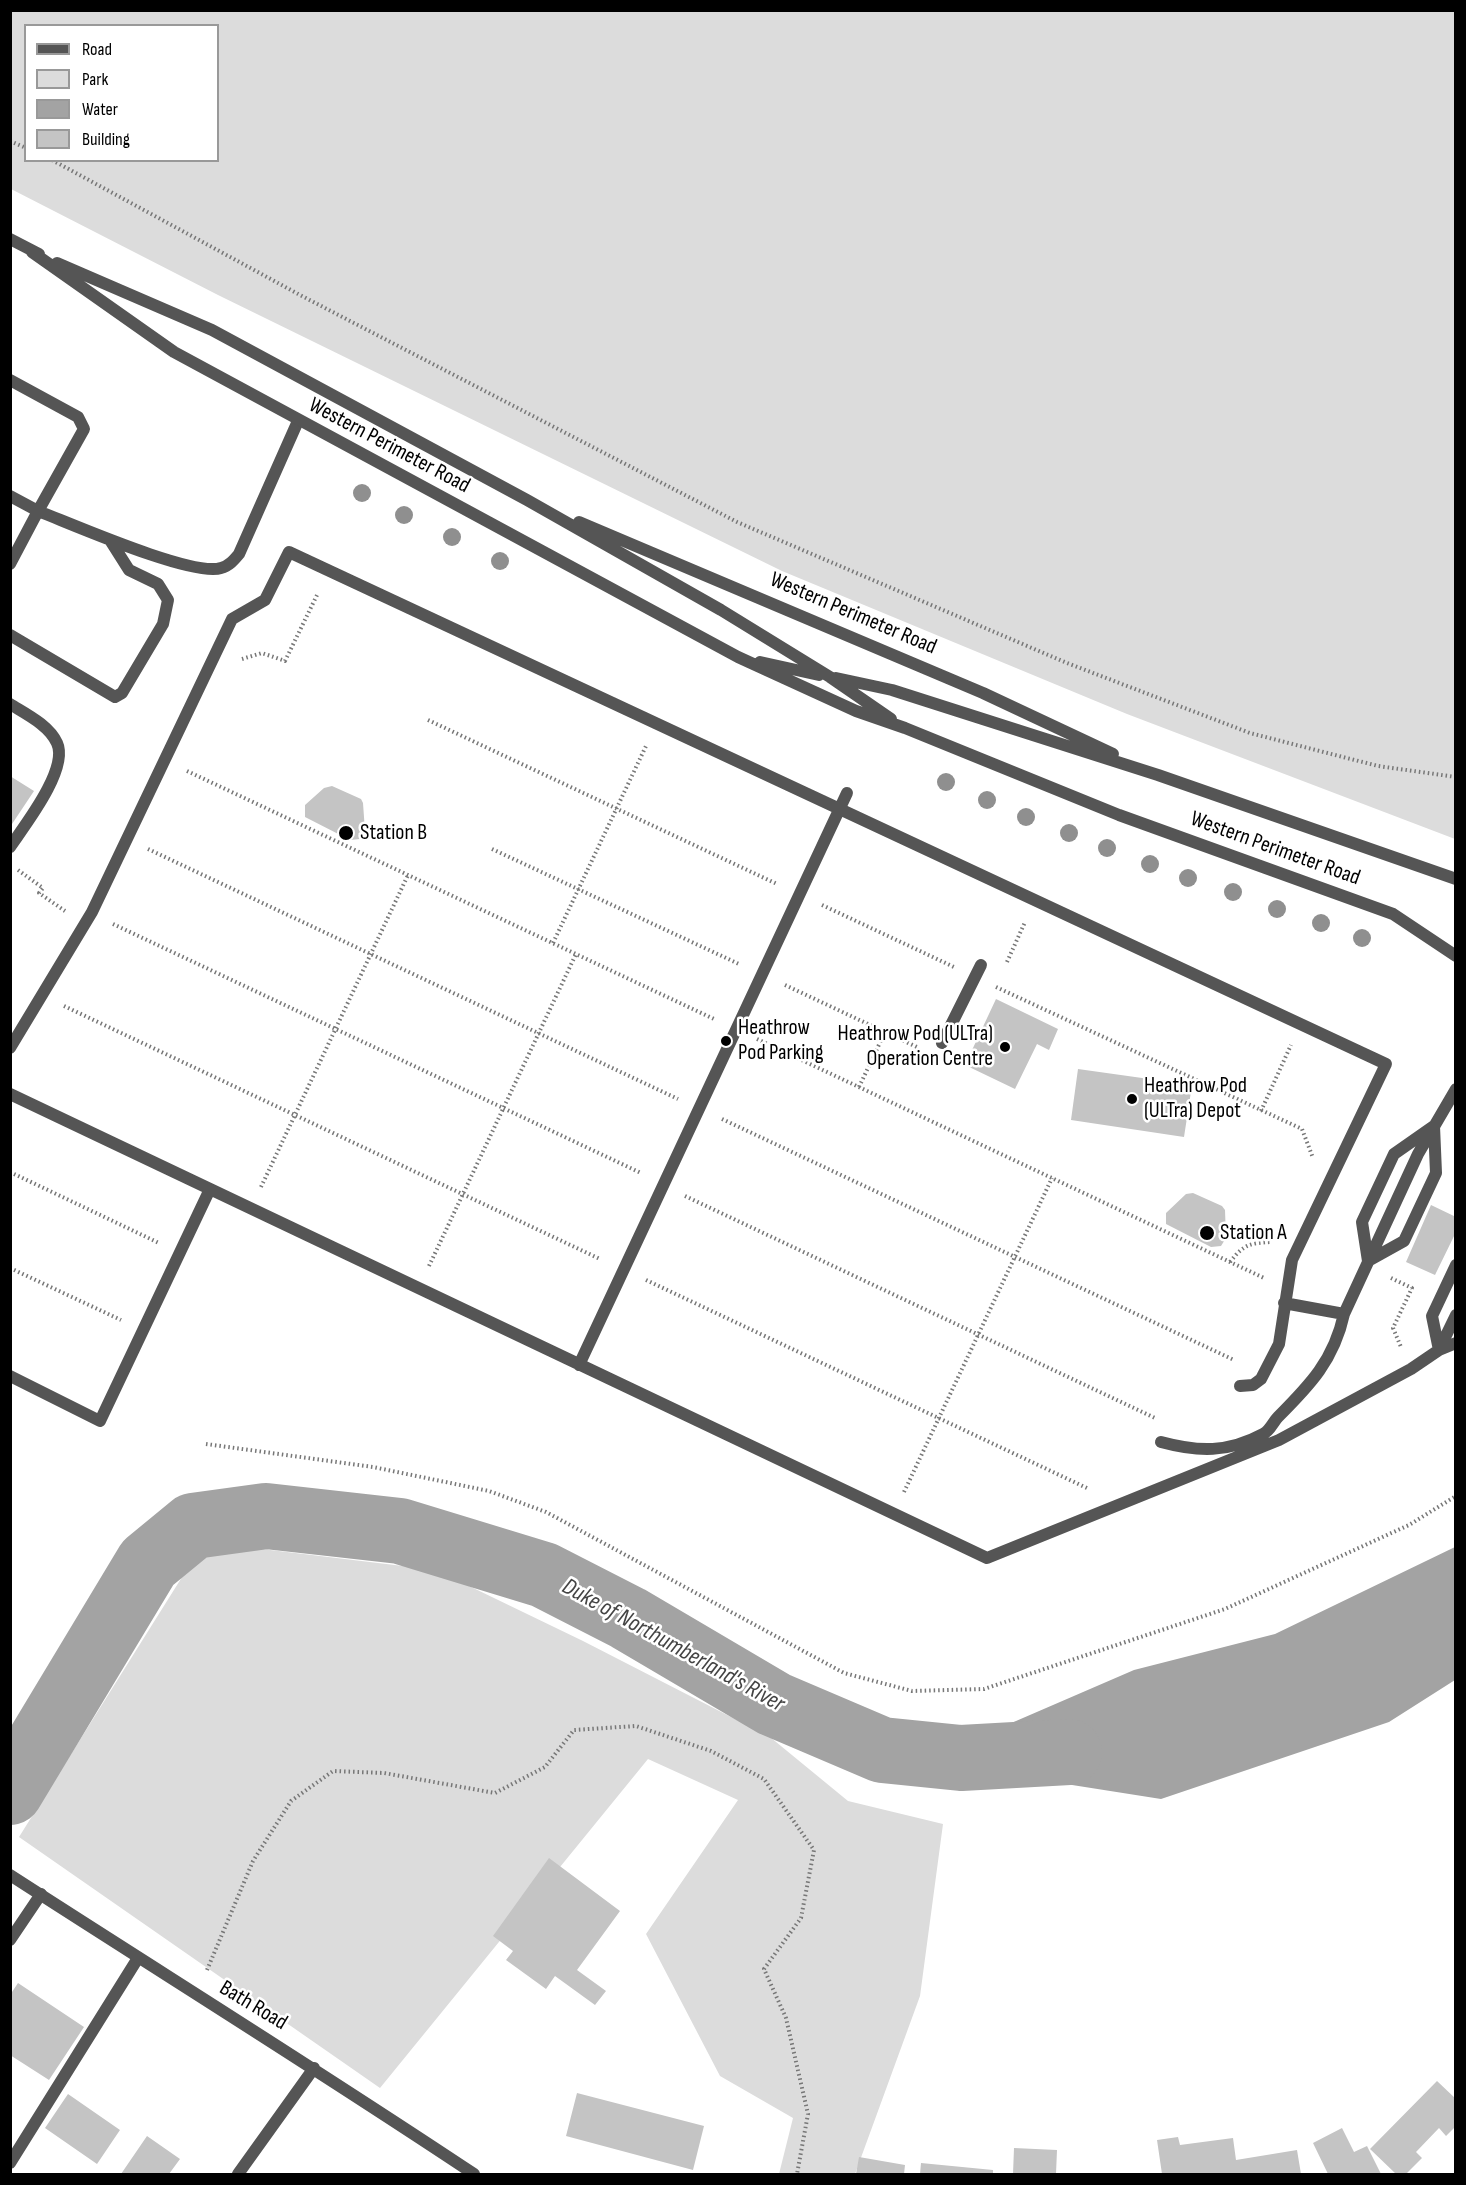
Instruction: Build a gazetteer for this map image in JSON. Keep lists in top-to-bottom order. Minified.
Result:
{"streets":{"street":["Western Perimeter Road","Bath Road"]},"water":["Duke of Northumberland's River"],"places":["Station B","Heathrow Pod Parking","Heathrow Pod (ULTra) Operation Centre","Heathrow Pod (ULTra) Depot","Station A"],"legend":["Road","Park","Water","Building"]}
